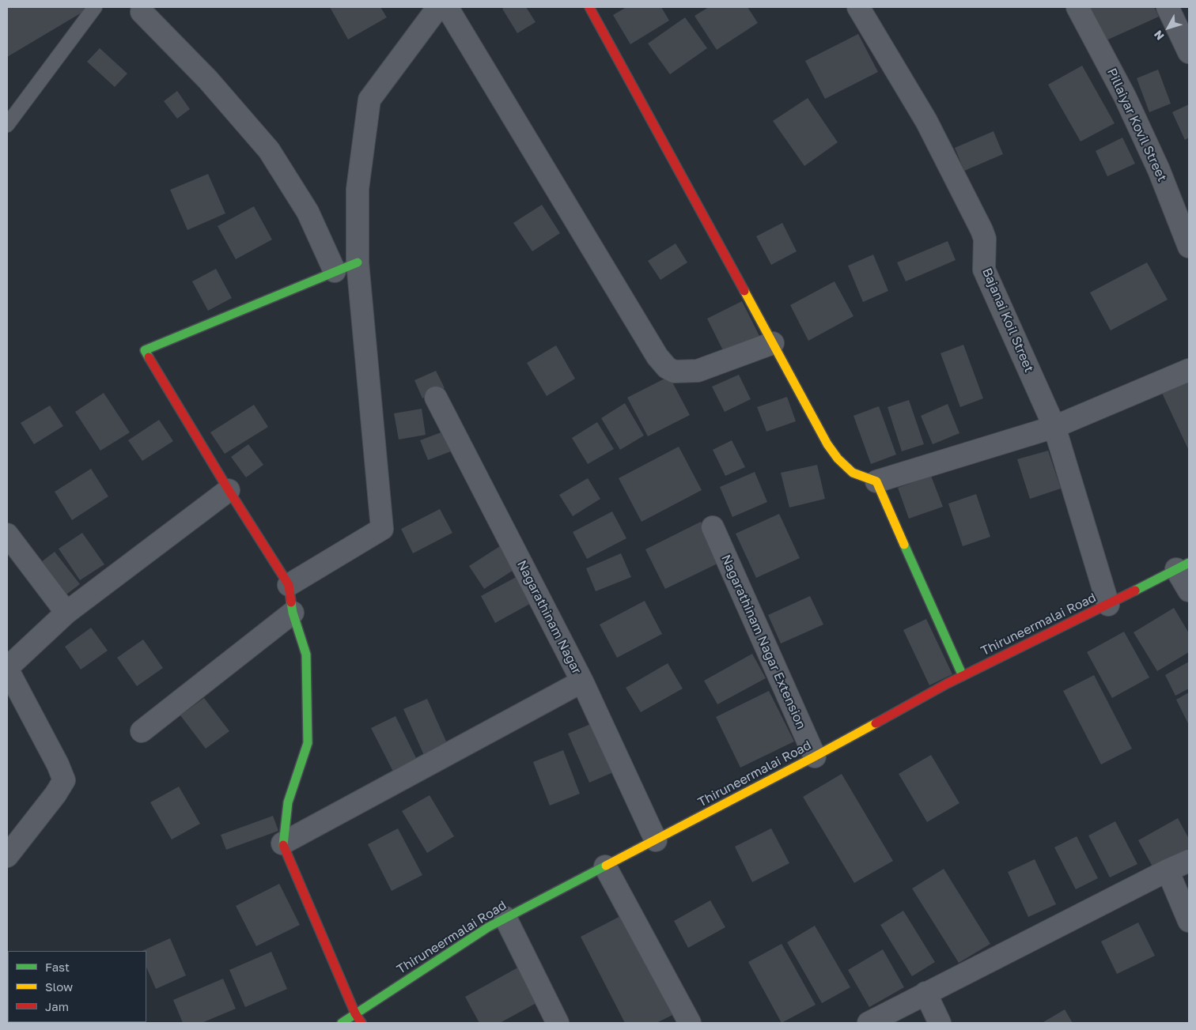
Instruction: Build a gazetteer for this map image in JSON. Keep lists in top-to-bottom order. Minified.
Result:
{"streets":{"street":["Pillaiyar Kovil Street","Bajanai Koil Street","Nagarathinam Nagar","Thiruneermalai Road","Nagarathinam Nagar Extension"]},"crossings":[["Bajanai Koil Street","Thiruneermalai Road"],["Nagarathinam Nagar","Thiruneermalai Road"],["Thiruneermalai Road","Nagarathinam Nagar Extension"]],"legend":["Fast","Slow","Jam"],"north":"bottom left"}
